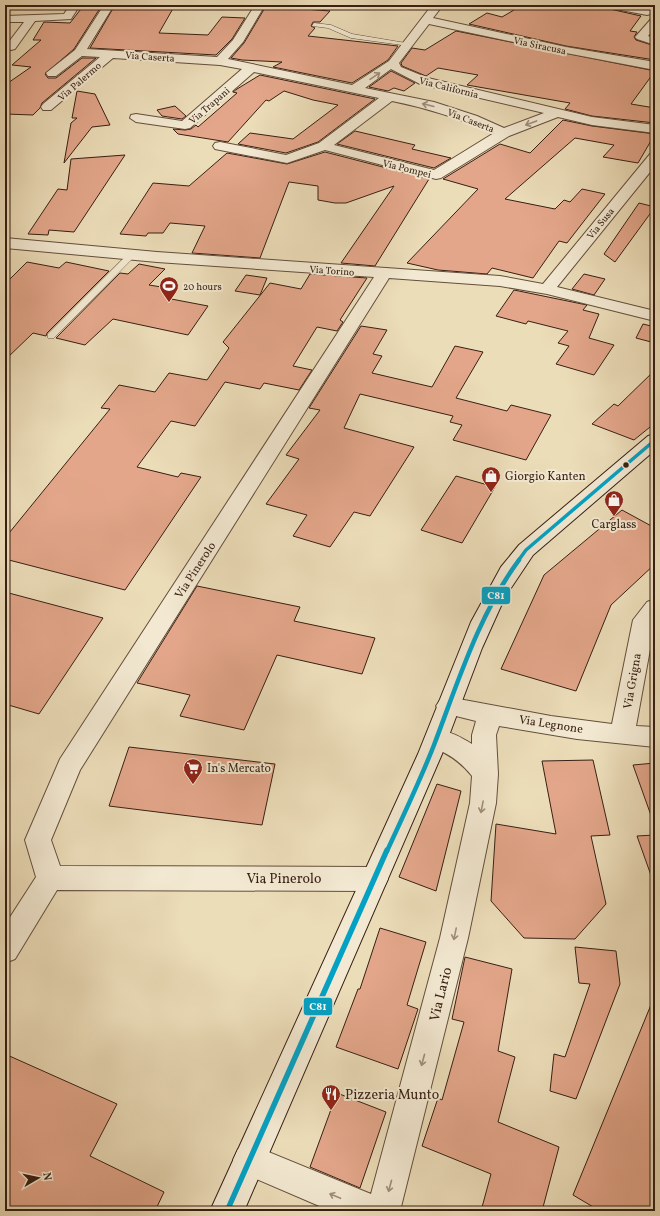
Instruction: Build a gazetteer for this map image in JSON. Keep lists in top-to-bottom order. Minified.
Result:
{"streets":{"street":["Via Siracusa","Via Caserta","Via Palermo","Via California","Via Trapani","Via Pompei","Via Susa","Via Torino","Via Pinerolo","Via Grigna","Via Legnone","Via Lario"]},"crossings":[["Via Caserta","Via Palermo"],["Via Caserta","Via California"],["Via Caserta","Via Trapani"],["Via Caserta","Via Pompei"],["Via Susa","Via Torino"],["Via Torino","Via Pinerolo"],["Via Grigna","Via Legnone"],["Via Legnone","Via Lario"]],"places":{"sports":["20 hours"],"shop":["Giorgio Kanten","Carglass"],"supermarket":["In's Mercato"],"restaurant":["Pizzeria Munto"]},"lines":["transit line C81"],"north":"right"}
